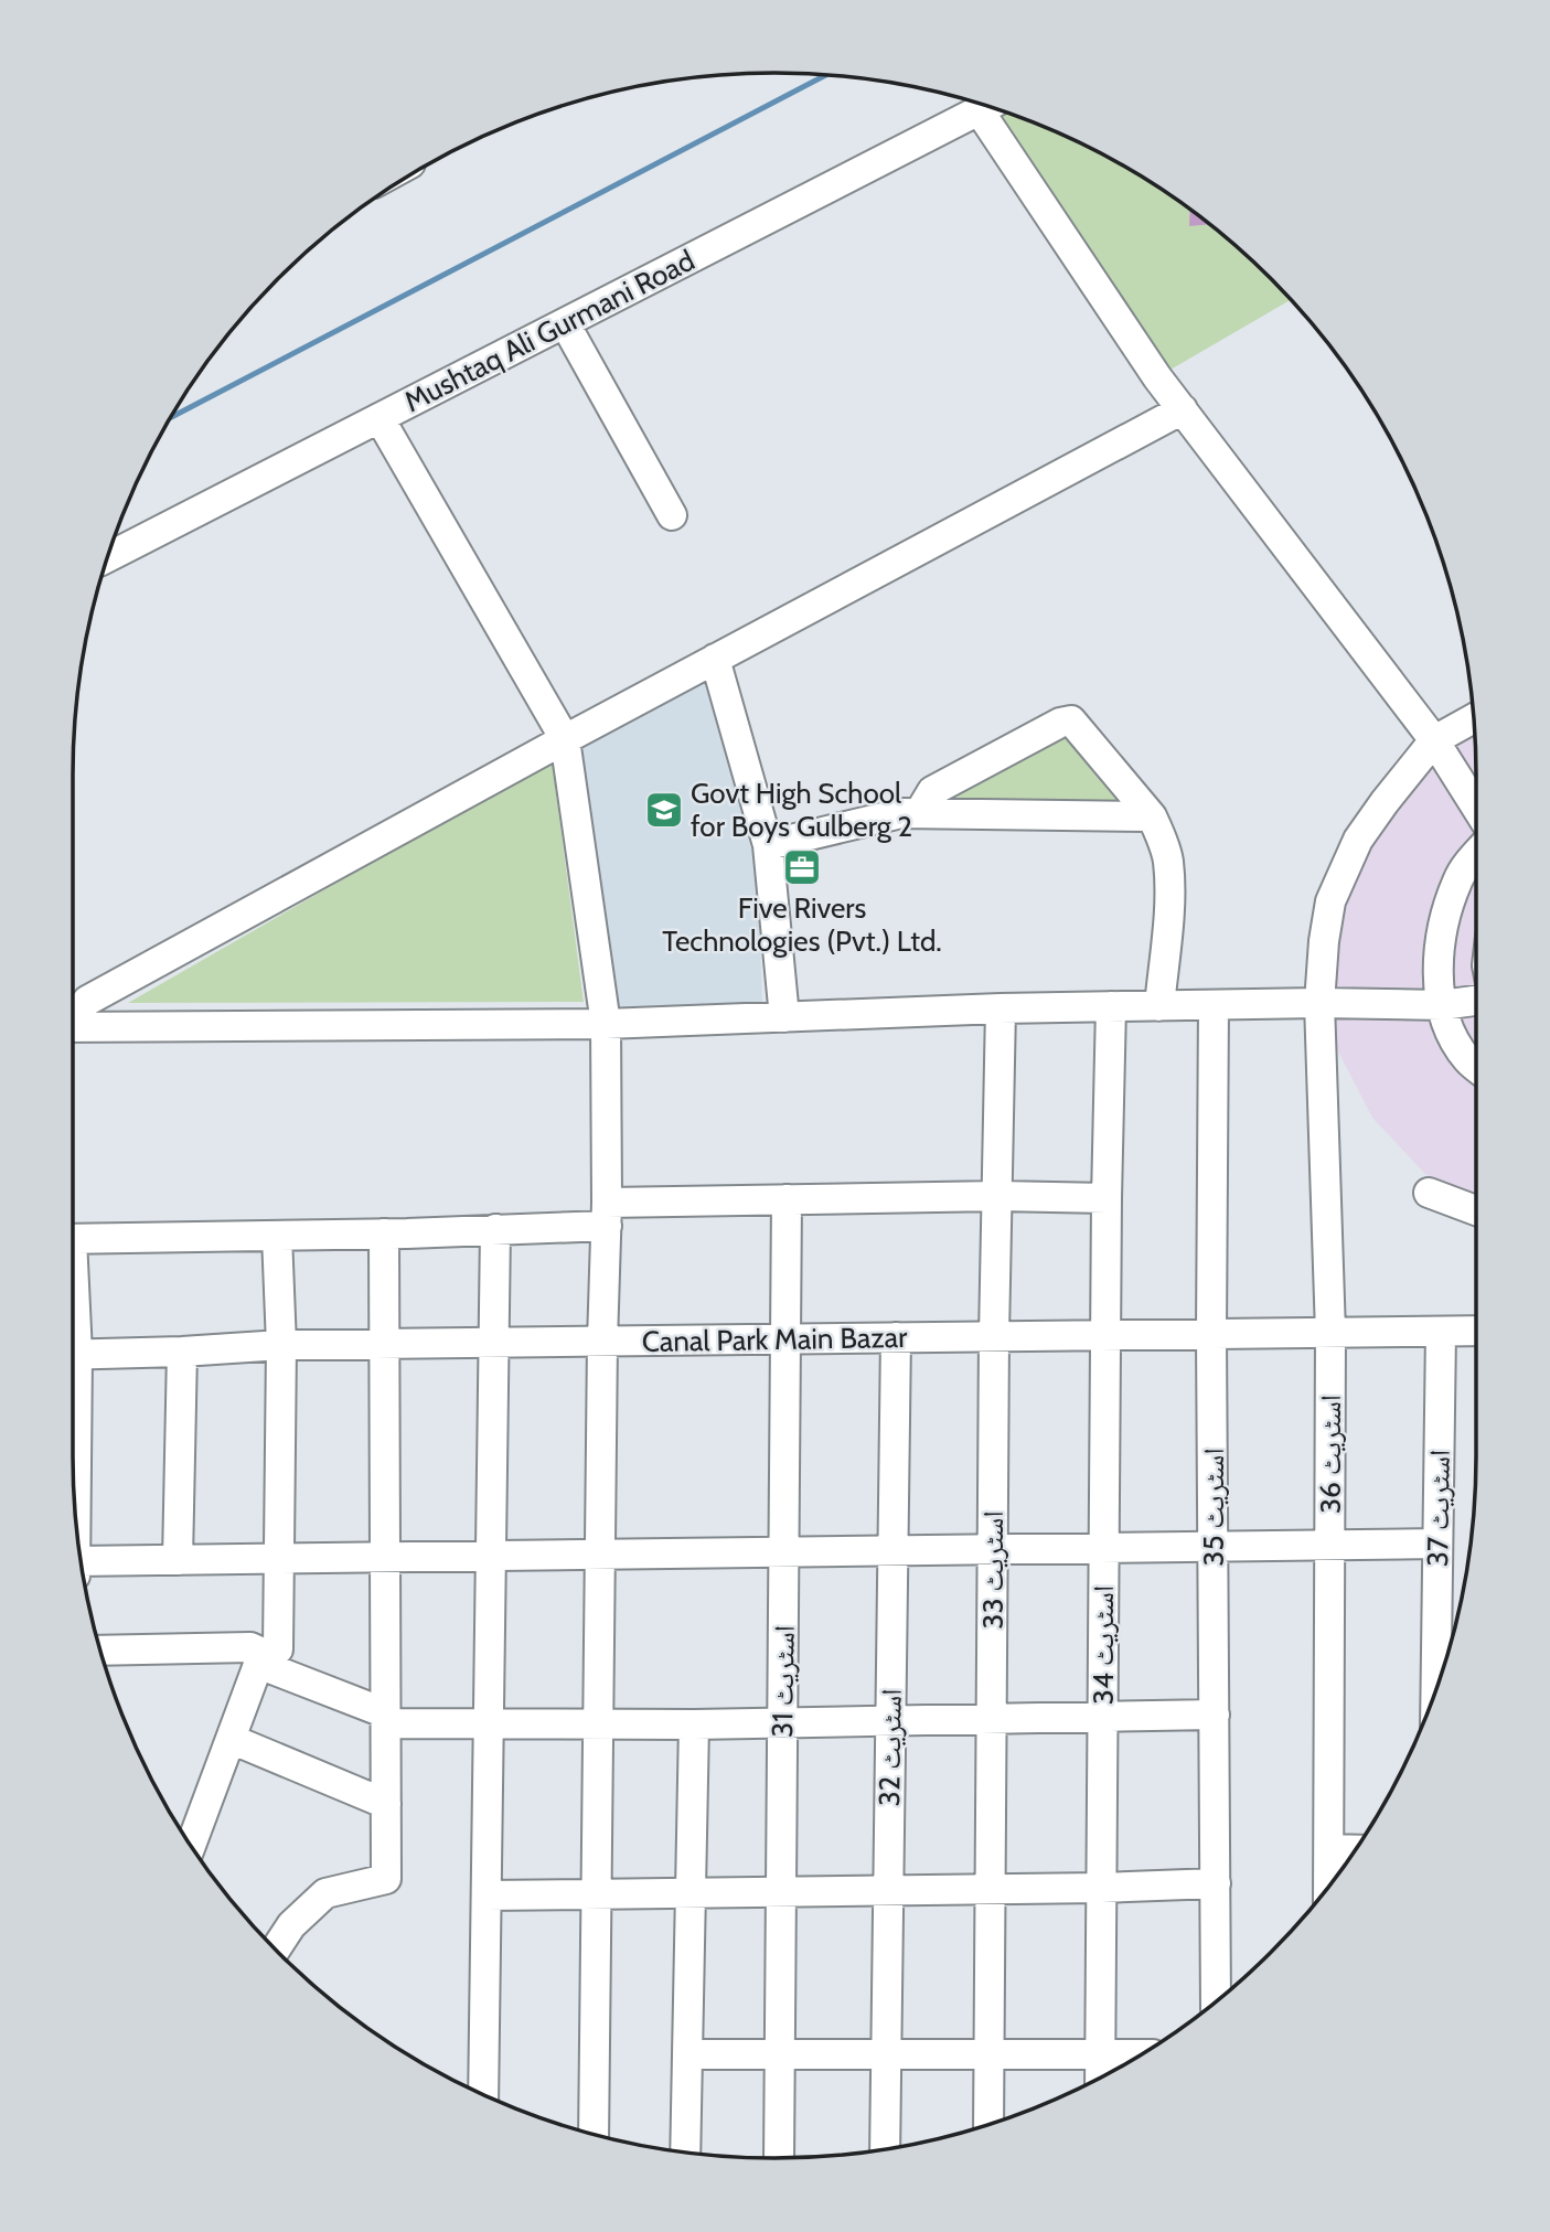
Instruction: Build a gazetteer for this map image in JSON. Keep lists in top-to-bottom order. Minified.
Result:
{"streets":{"street":["Mushtaq Ali Gurmani Road","Canal Park Main Bazar","اسٹریٹ 36","اسٹریٹ 35","اسٹریٹ 37","اسٹریٹ 33","اسٹریٹ 34","اسٹریٹ 31","اسٹریٹ 32"]},"crossings":[["Canal Park Main Bazar","اسٹریٹ 36"],["Canal Park Main Bazar","اسٹریٹ 35"],["Canal Park Main Bazar","اسٹریٹ 37"],["Canal Park Main Bazar","اسٹریٹ 33"],["Canal Park Main Bazar","اسٹریٹ 34"],["Canal Park Main Bazar","اسٹریٹ 31"],["Canal Park Main Bazar","اسٹریٹ 32"]],"places":{"school or university":["Govt High School for Boys Gulberg 2"],"office":["Five Rivers Technologies (Pvt.) Ltd."]}}
